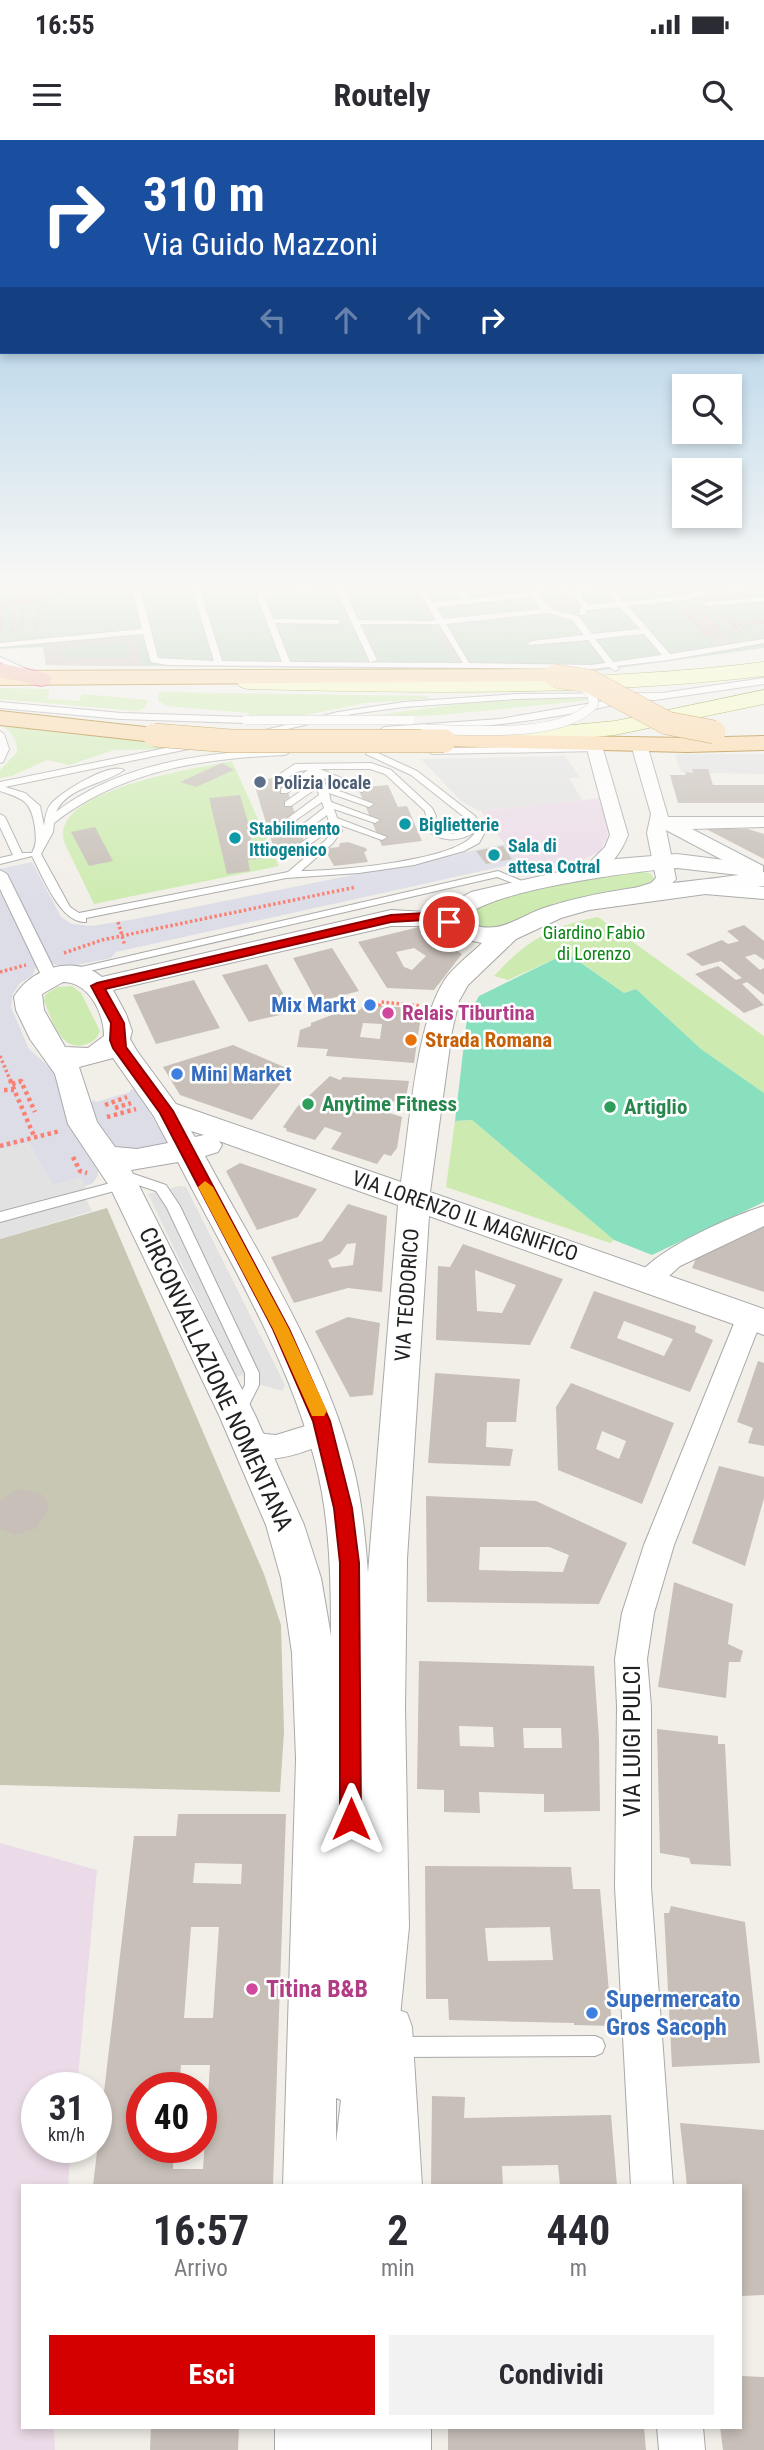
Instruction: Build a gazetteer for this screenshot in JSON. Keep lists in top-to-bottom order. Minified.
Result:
{"streets":{"street":["VIA LORENZO IL MAGNIFICO","VIA TEODORICO","CIRCONVALLAZIONE NOMENTANA","VIA LUIGI PULCI"]},"crossings":[["VIA LORENZO IL MAGNIFICO","VIA TEODORICO"],["VIA LORENZO IL MAGNIFICO","VIA LUIGI PULCI"]],"parks":["Giardino Fabio di Lorenzo"],"places":["Polizia locale","Biglietterie","Stabilimento Ittiogenico","Sala di attesa Cotral","Mix Markt","Relais Tiburtina","Strada Romana","Mini Market","Anytime Fitness","Artiglio","Titina B&B","Supermercato Gros Sacoph"],"page":{"status":"16:55","header":"Routely","turn":["310 m","Via Guido Mazzoni"],"speed":"31 km/h","limit":"40","eta":["16:57","Arrivo","2","min","440","m"],"buttons":["Esci","Condividi"]}}
